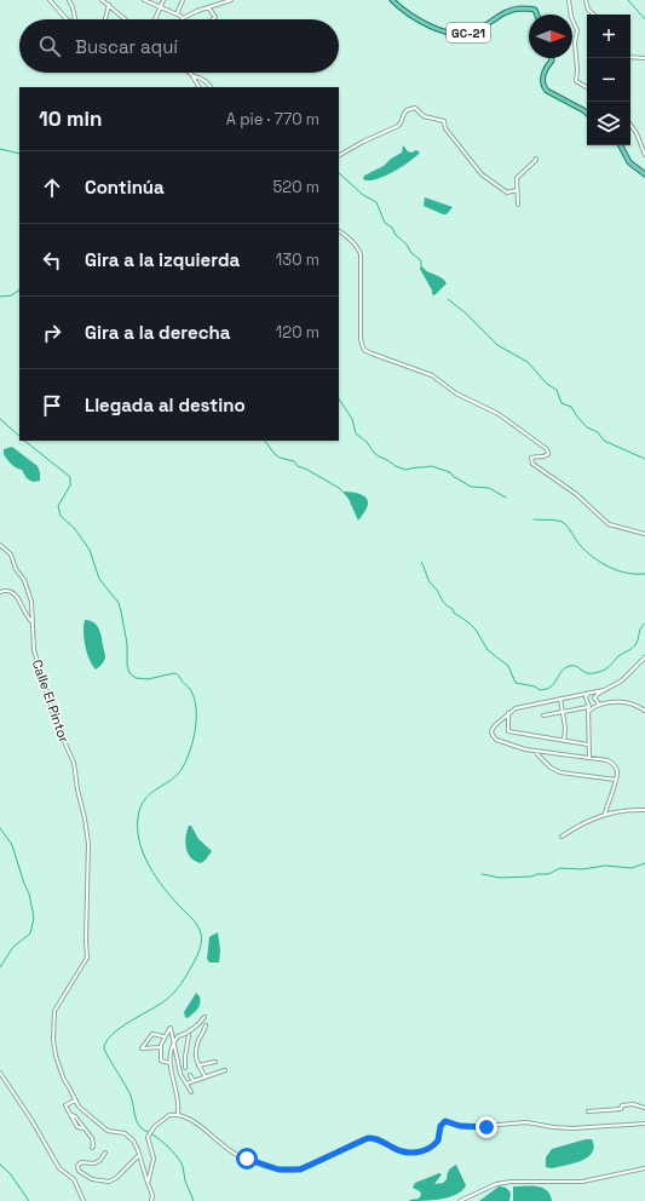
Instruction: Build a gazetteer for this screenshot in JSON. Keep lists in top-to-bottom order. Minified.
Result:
{"streets":{"main road":["GC-21"],"street":["Calle El Pintor"]},"north":"right","page":{"map_buttons":["+","−"],"search":"Buscar aquí","heading":["10 min","A pie · 770 m"],"list":[["Continúa","520 m"],["Gira a la izquierda","130 m"],["Gira a la derecha","120 m"],"Llegada al destino"]}}
